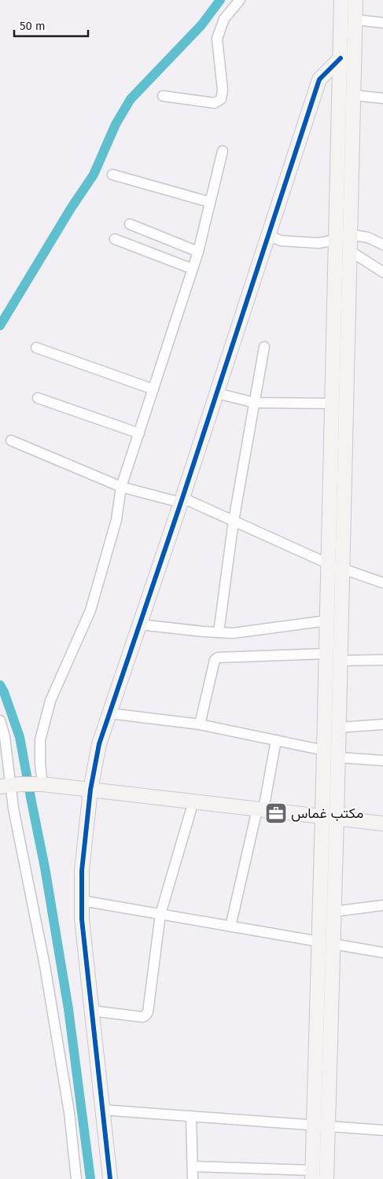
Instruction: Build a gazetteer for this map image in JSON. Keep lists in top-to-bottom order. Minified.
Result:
{"places":{"office":["مكتب غماس"]},"scale_bar":"50 m"}
